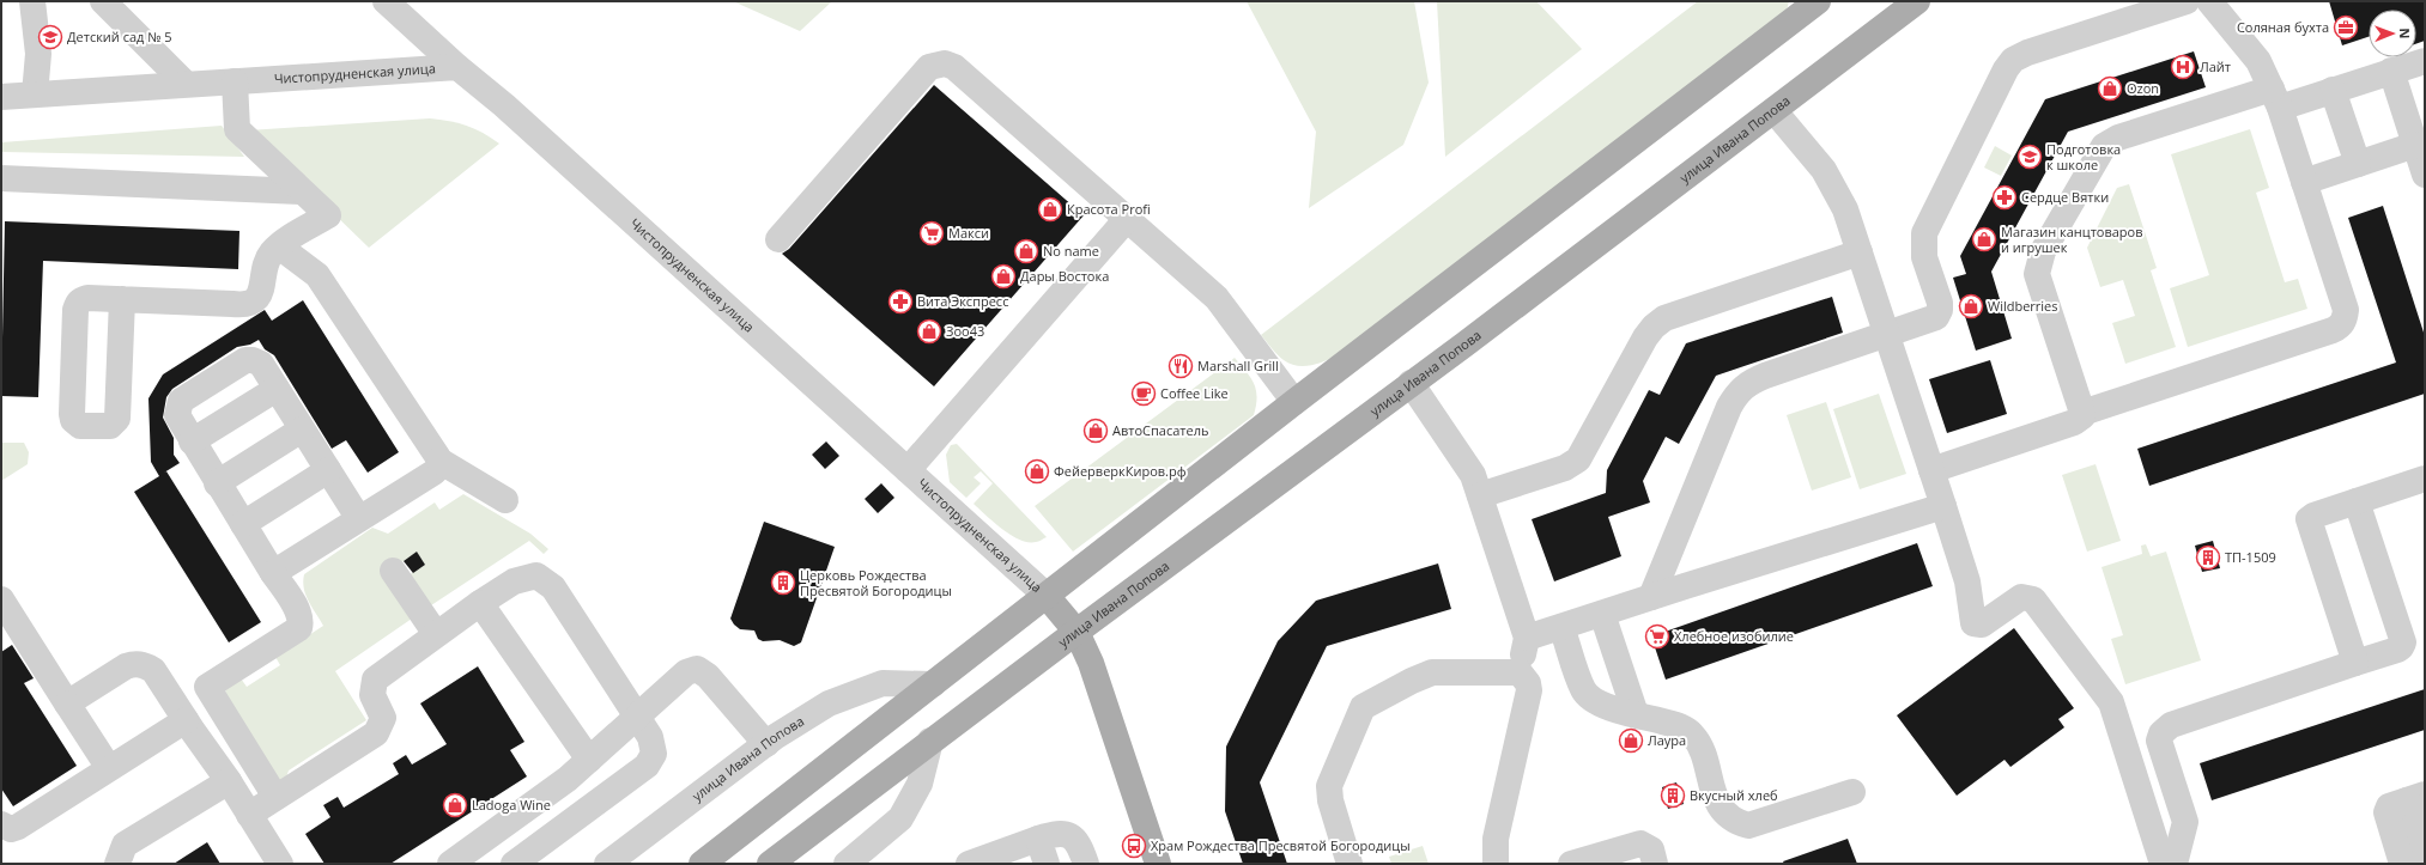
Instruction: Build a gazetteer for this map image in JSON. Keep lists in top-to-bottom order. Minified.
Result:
{"streets":{"main road":["Чистопрудненская улица","улица Ивана Попова"]},"crossings":[["Чистопрудненская улица","улица Ивана Попова"]],"places":{"office":["Соляная бухта"],"school or university":["Детский сад № 5","Подготовка к школе"],"hospital":["Лайт"],"shop":["Ozon","Красота Profi","Магазин канцтоваров и игрушек","No name","Дары Востока","Wildberries","Зоо43","АвтоСпасатель","ФейерверкКиров.рф","Лаура","Ladoga Wine"],"pharmacy":["Сердце Вятки","Вита Экспресс"],"supermarket":["Макси","Хлебное изобилие"],"restaurant":["Marshall Grill"],"cafe":["Coffee Like"],"building":["ТП-1509","Церковь Рождества Пресвятой Богородицы","Вкусный хлеб"],"bus stop":["Храм Рождества Пресвятой Богородицы"]},"north":"right"}
